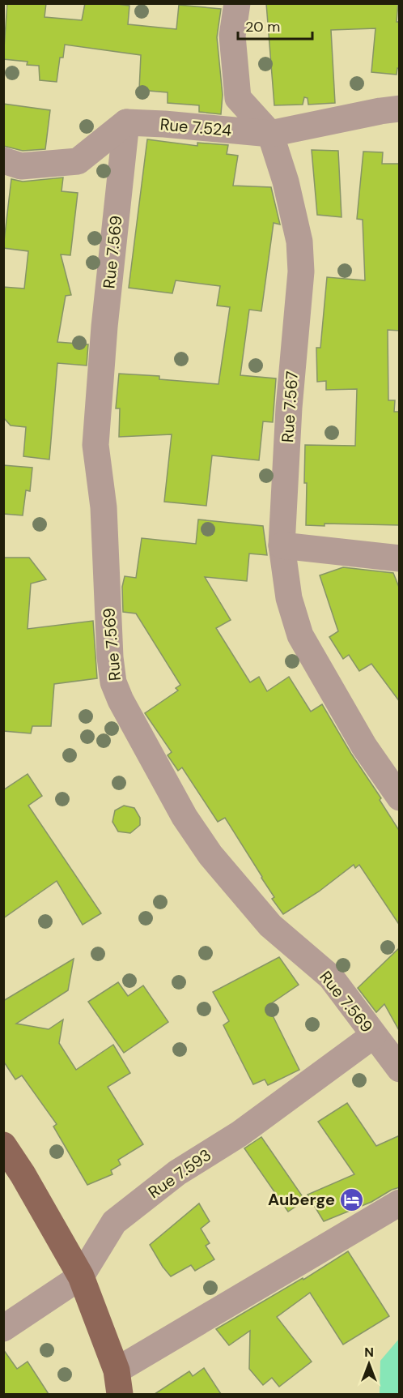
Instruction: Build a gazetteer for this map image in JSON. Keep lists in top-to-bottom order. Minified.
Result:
{"streets":{"street":["Rue 7.524","Rue 7.569","Rue 7.567","Rue 7.593"]},"crossings":[["Rue 7.524","Rue 7.569"],["Rue 7.524","Rue 7.567"],["Rue 7.569","Rue 7.593"]],"places":{"hotel":["Auberge"]},"scale_bar":"20 m","north":"top"}
